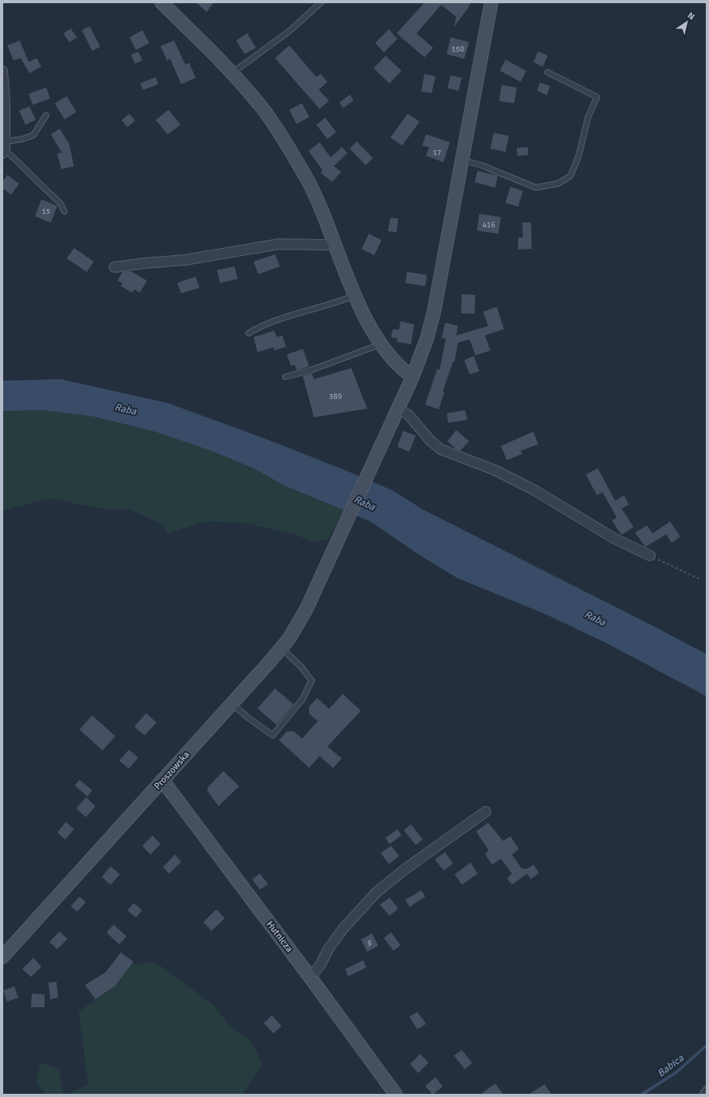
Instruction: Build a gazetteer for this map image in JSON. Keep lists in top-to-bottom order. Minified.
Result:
{"streets":{"main road":["Proszowska","Hutnicza"]},"crossings":[["Proszowska","Hutnicza"]],"water":["Raba","Babica"],"house_numbers":["150","17","15","416","389","9"],"north":"top right"}
